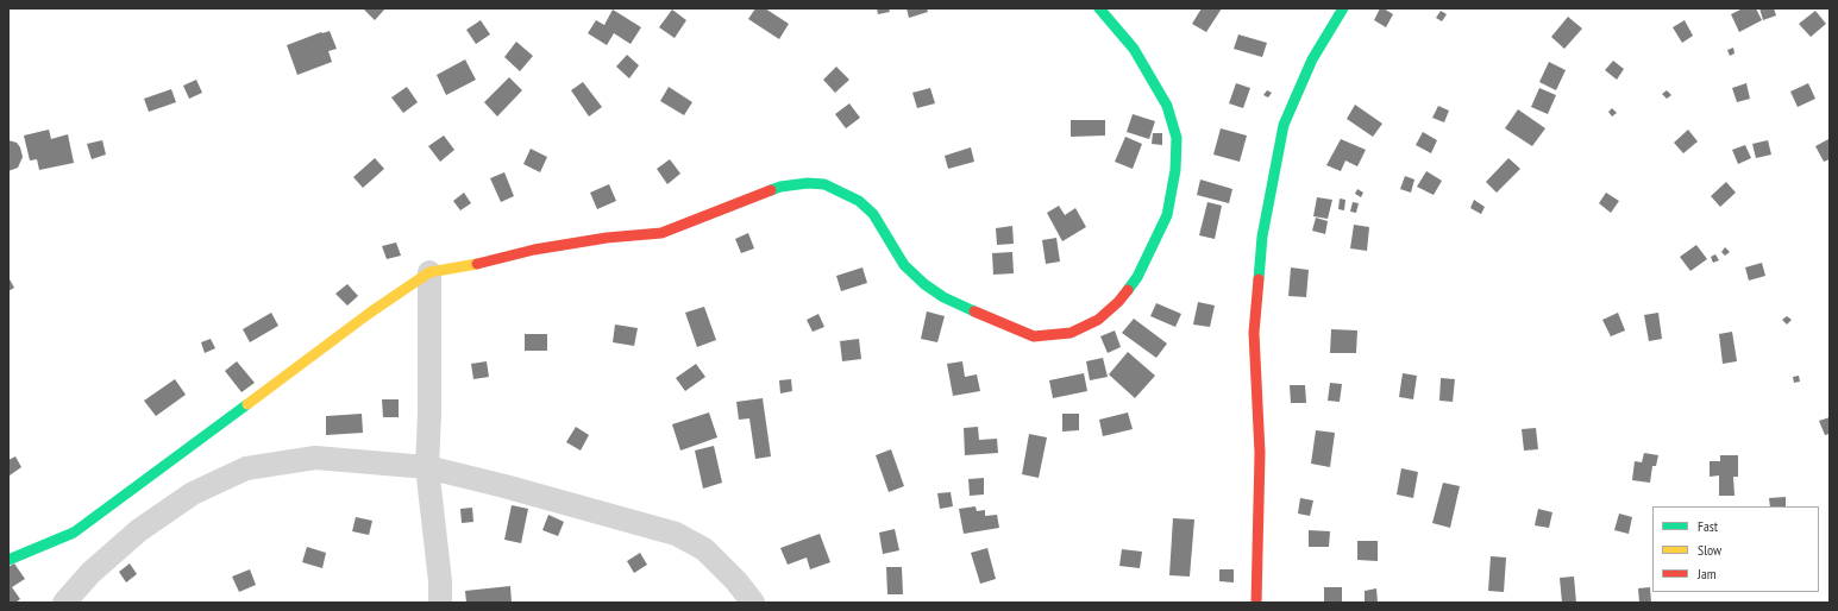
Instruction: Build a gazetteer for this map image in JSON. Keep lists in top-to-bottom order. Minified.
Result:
{"legend":["Fast","Slow","Jam"]}
